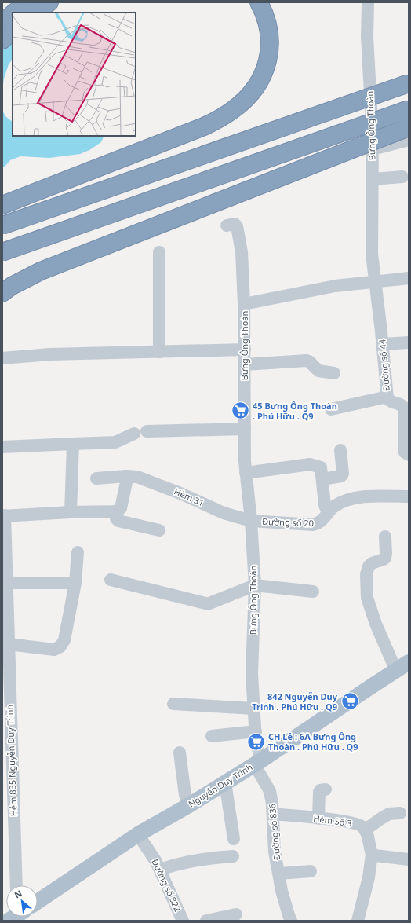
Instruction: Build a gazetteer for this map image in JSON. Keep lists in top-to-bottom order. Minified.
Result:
{"streets":{"main road":["Nguyễn Duy Trinh"],"street":["Bưng Ông Thoàn","Đường số 44","Hèm 31","Đường số 20","Hẻm 835 Nguyễn Duy Trinh","Hèm Số 3","Đường số 836","Đường số 822"]},"crossings":[["Bưng Ông Thoàn","Đường số 44"],["Bưng Ông Thoàn","Hèm 31"],["Bưng Ông Thoàn","Đường số 20"],["Bưng Ông Thoàn","Nguyễn Duy Trinh"],["Bưng Ông Thoàn","Đường số 836"],["Hèm 31","Đường số 20"],["Nguyễn Duy Trinh","Đường số 836"],["Nguyễn Duy Trinh","Đường số 822"],["Hèm Số 3","Đường số 836"]],"places":{"supermarket":["45 Bưng Ông Thoàn . Phú Hữu . Q9","842 Nguyễn Duy Trinh . Phú Hữu . Q9","CH Lẻ : 6A Bưng Ông Thoàn . Phú Hữu . Q9"]},"north":"top left"}
